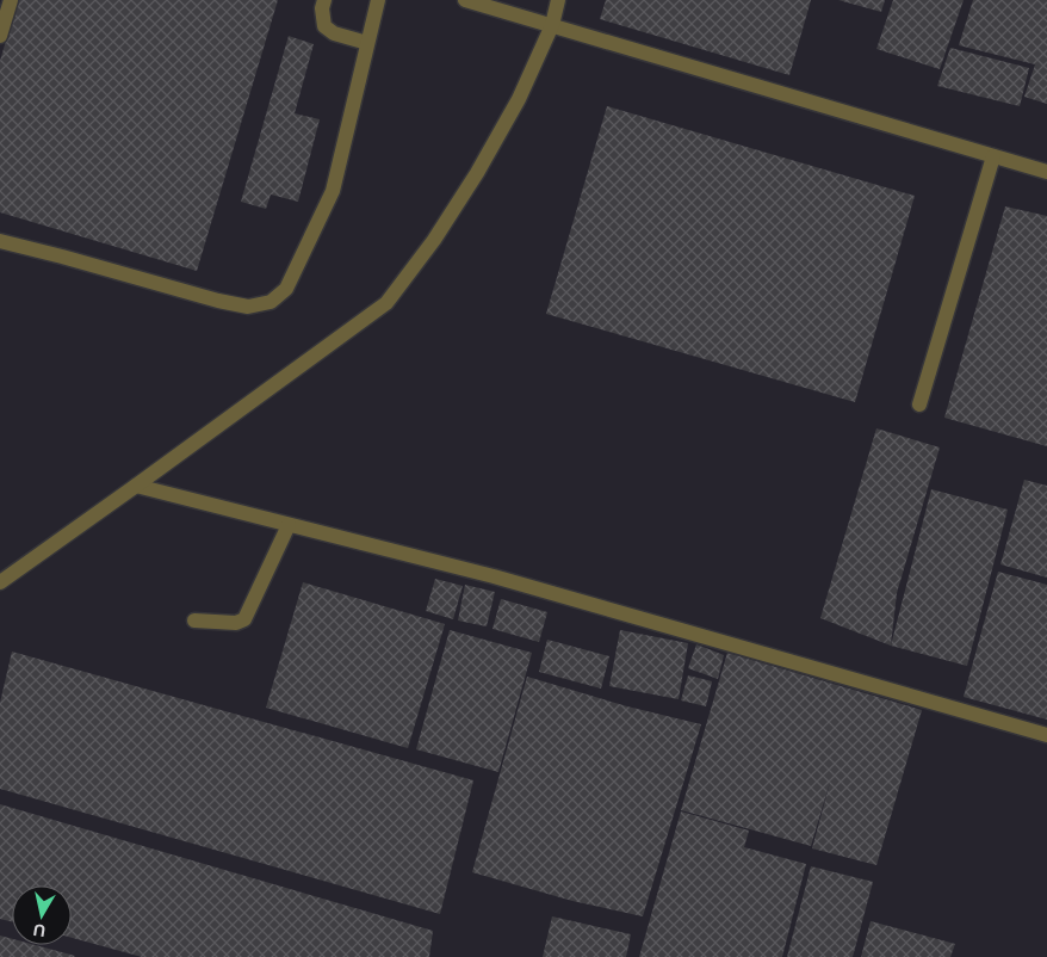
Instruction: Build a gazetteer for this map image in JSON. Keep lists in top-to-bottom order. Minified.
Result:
{"north":"bottom"}
